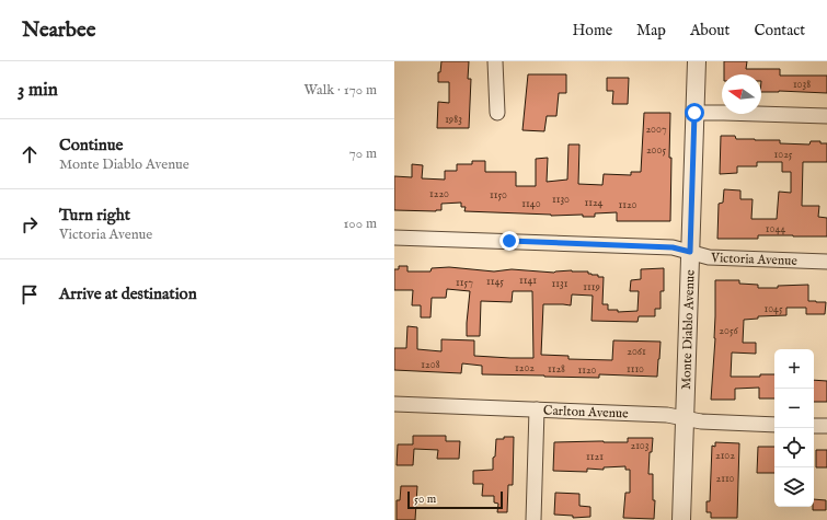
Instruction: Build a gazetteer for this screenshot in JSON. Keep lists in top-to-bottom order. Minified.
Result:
{"streets":{"street":["Victoria Avenue","Monte Diablo Avenue","Carlton Avenue"]},"crossings":[["Victoria Avenue","Monte Diablo Avenue"],["Monte Diablo Avenue","Carlton Avenue"]],"house_numbers":["1038","1983","2007","2005","1025","1220","1150","1130","1124","1140","1120","1044","1141","1145","1157","1131","1119","1045","2056","2061","1208","1202","1128","1110","1120","2103","2102","1121","2110"],"scale_bar":"50 m","north":"left","page":{"header":"Nearbee","nav":["Home","Map","About","Contact"],"heading":["3 min","Walk · 170 m"],"list":[["Continue","Monte Diablo Avenue","70 m"],["Turn right","Victoria Avenue","100 m"],"Arrive at destination"],"map_buttons":["+","−"],"scale":"50 m"}}
